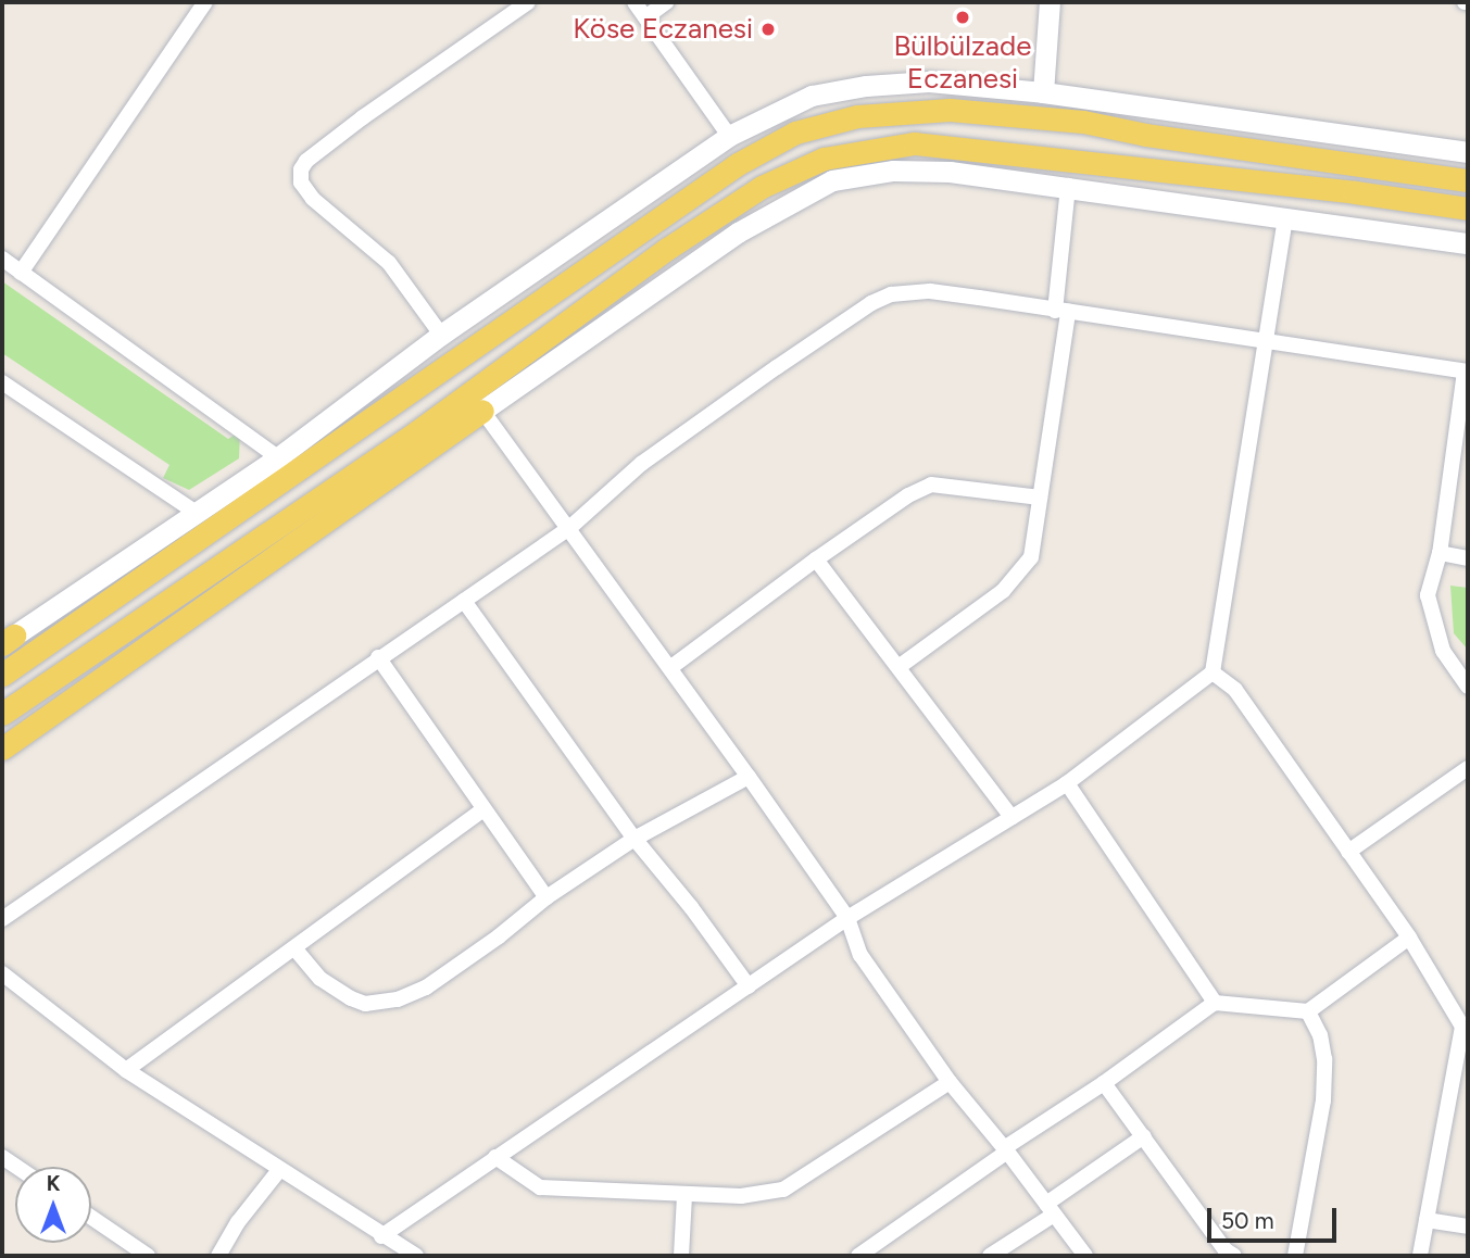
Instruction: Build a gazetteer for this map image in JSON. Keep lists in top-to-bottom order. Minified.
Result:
{"places":["Bülbülzade Eczanesi","Köse Eczanesi"],"scale_bar":"50 m","north":"top"}
